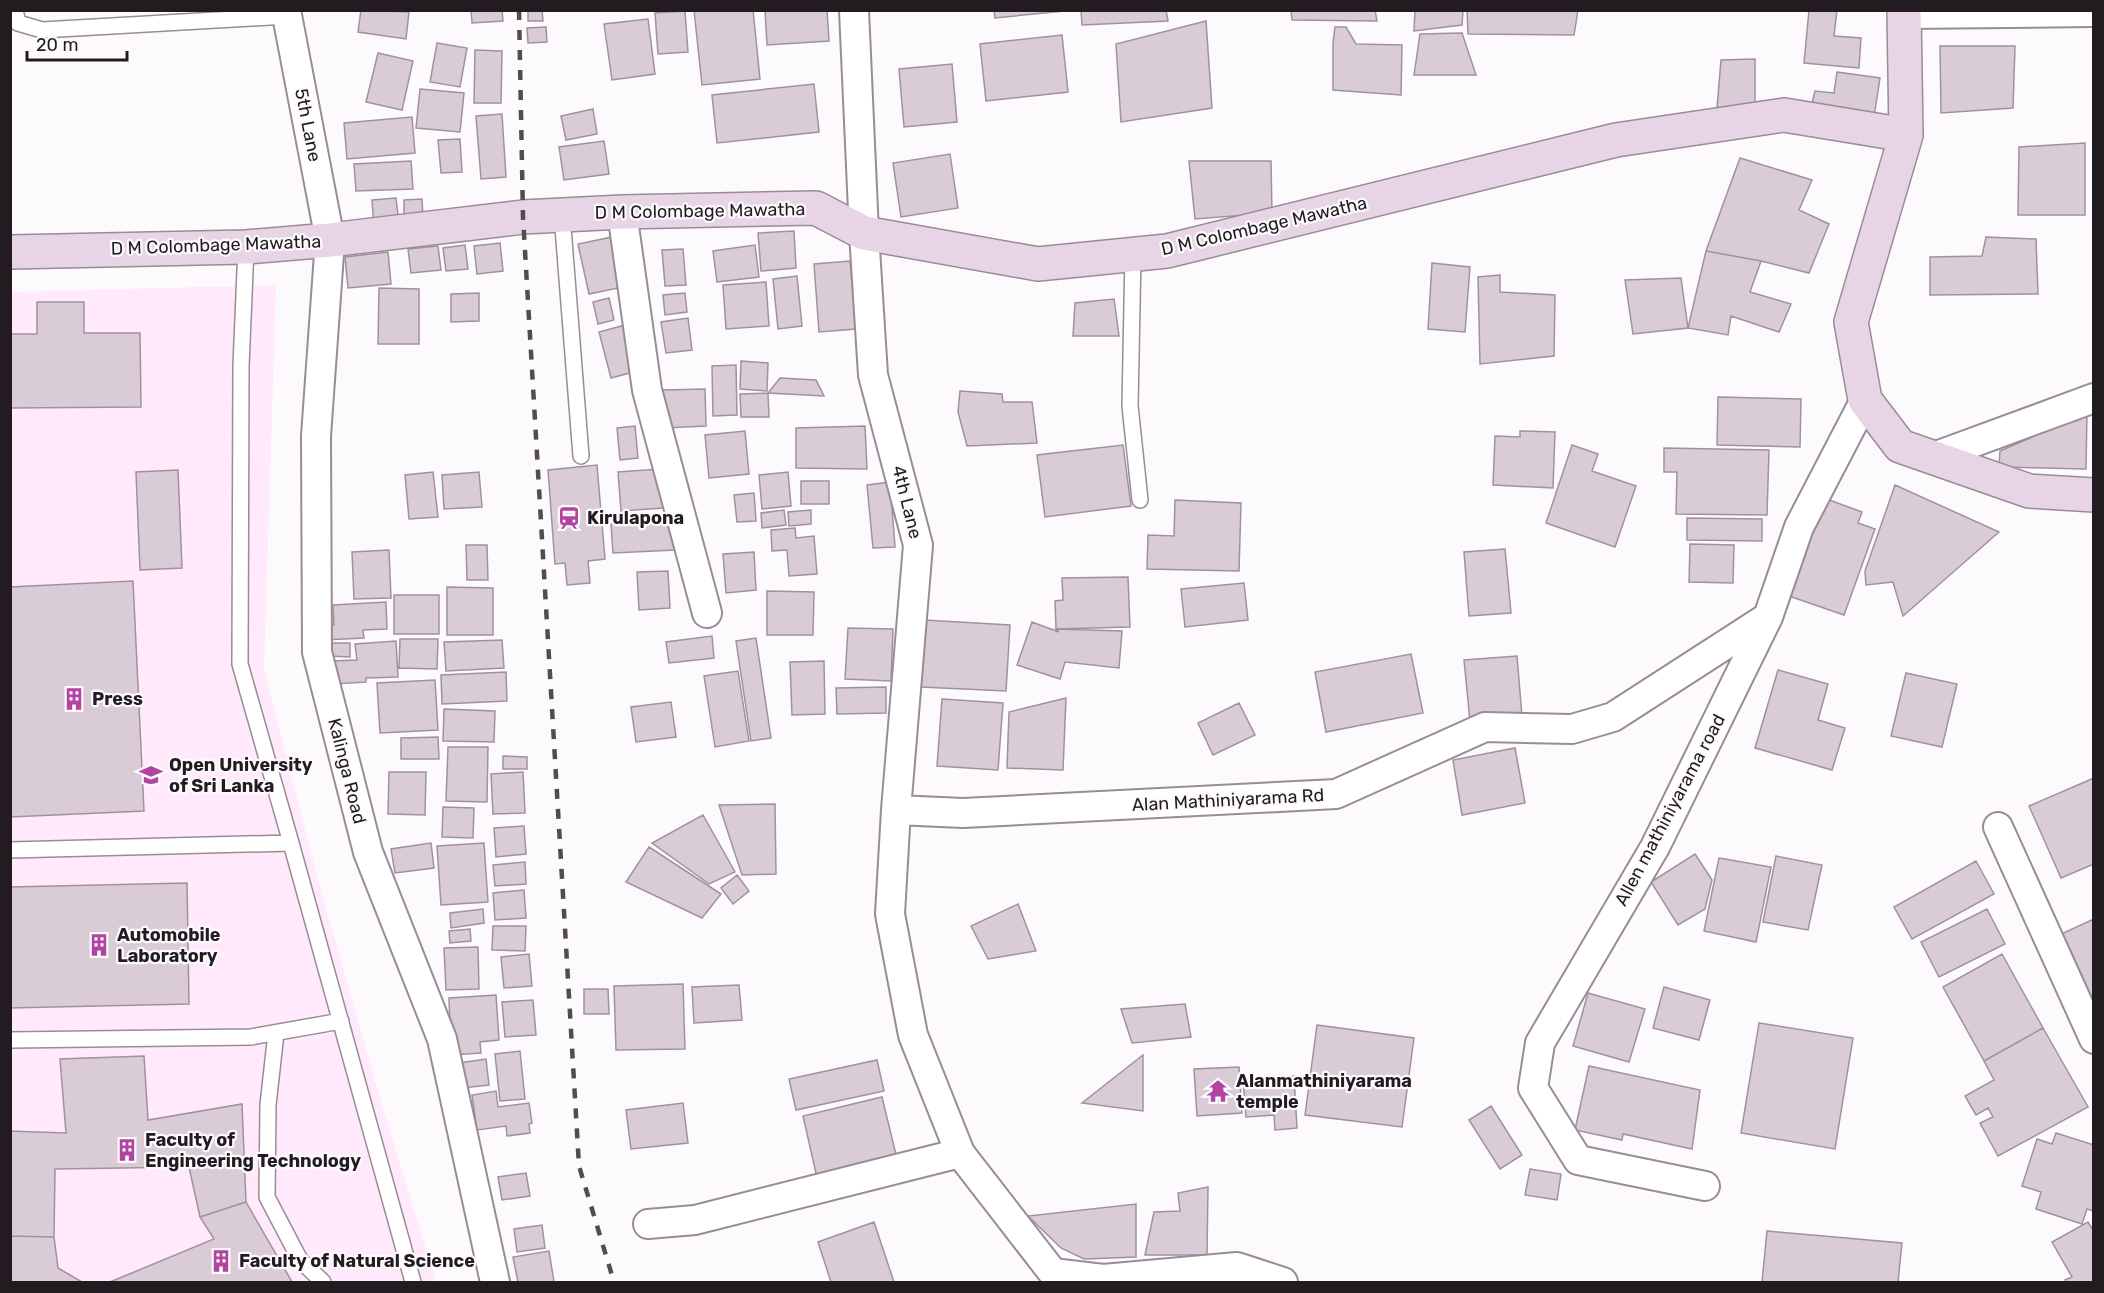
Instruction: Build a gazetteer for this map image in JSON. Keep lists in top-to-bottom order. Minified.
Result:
{"streets":{"street":["5th Lane","D M Colombage Mawatha","4th Lane","Kalinga Road","Alan Mathiniyarama Rd","Allen mathiniyarama road"]},"crossings":[["5th Lane","D M Colombage Mawatha"],["5th Lane","Kalinga Road"],["D M Colombage Mawatha","4th Lane"],["D M Colombage Mawatha","Kalinga Road"],["4th Lane","Alan Mathiniyarama Rd"],["Alan Mathiniyarama Rd","Allen mathiniyarama road"]],"places":{"station":["Kirulapona"],"building":["Press","Automobile Laboratory","Faculty of Engineering Technology","Faculty of Natural Science"],"school or university":["Open University of Sri Lanka"],"temple":["Alanmathiniyarama temple"]},"scale_bar":"20 m"}
